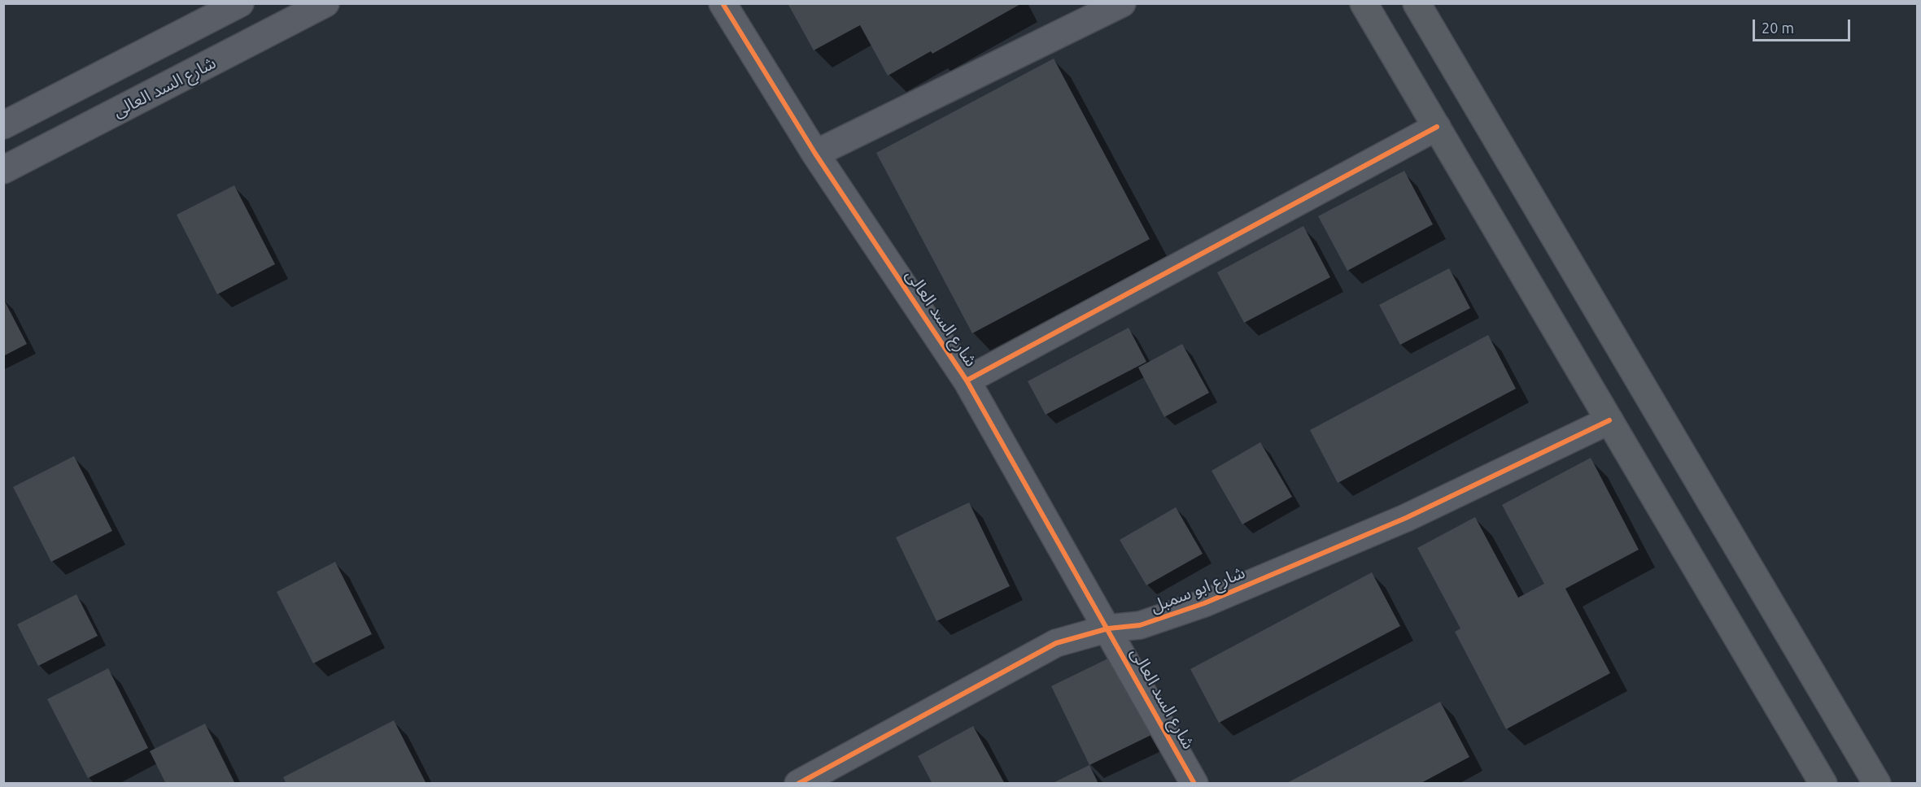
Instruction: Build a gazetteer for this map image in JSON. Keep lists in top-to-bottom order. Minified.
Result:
{"streets":{"street":["شارع السد العالى","شارع ابو سمبل"]},"crossings":[["شارع السد العالى","شارع ابو سمبل"]],"scale_bar":"20 m"}
